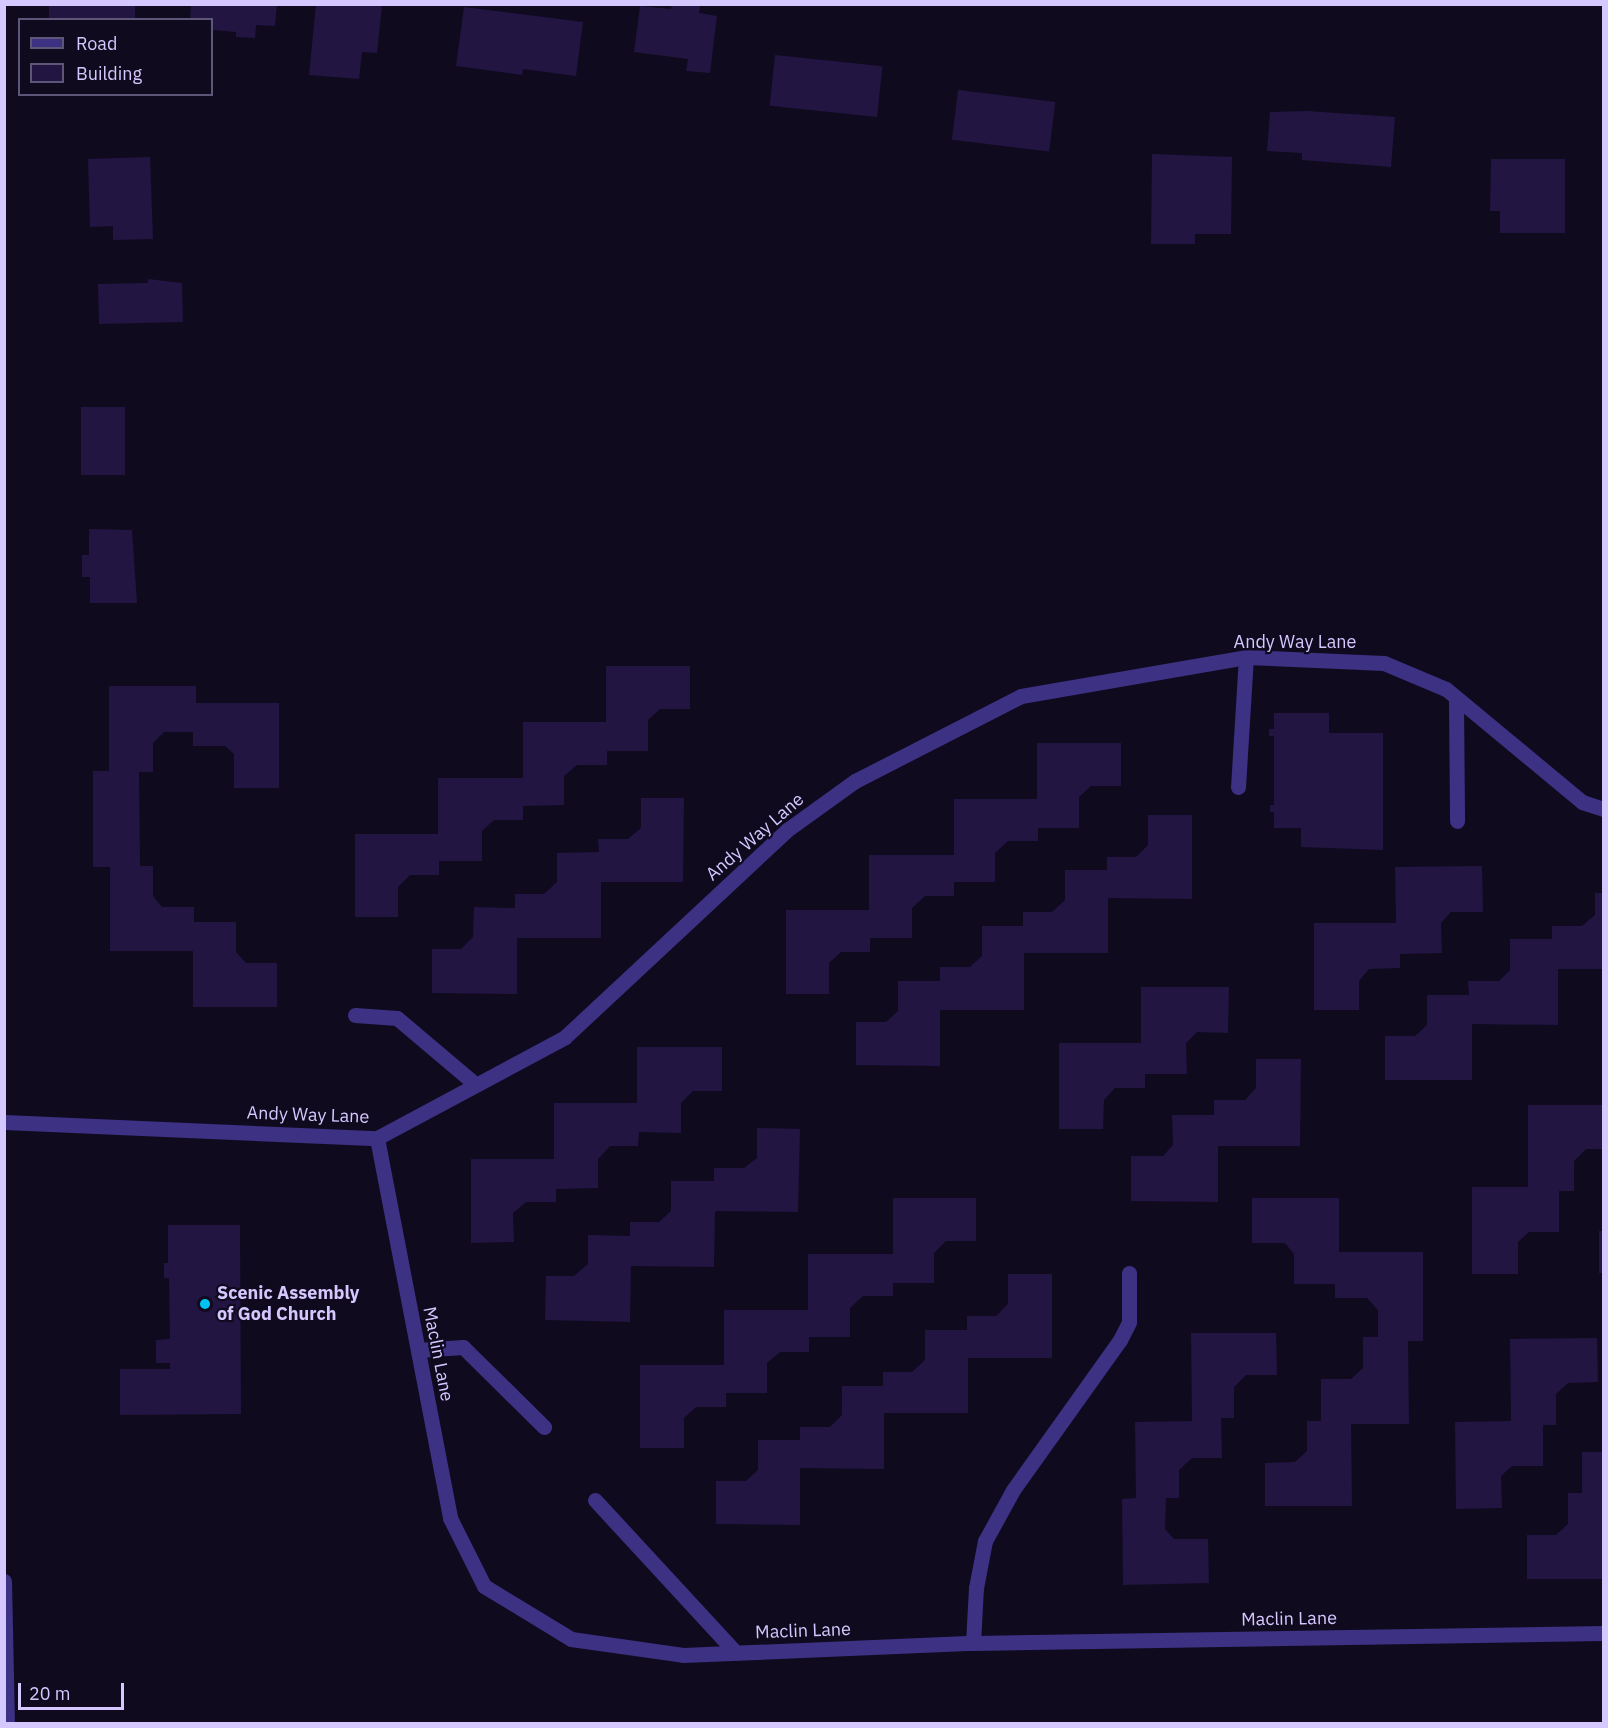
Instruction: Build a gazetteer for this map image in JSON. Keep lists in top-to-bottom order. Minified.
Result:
{"streets":{"street":["Andy Way Lane","Maclin Lane"]},"crossings":[["Andy Way Lane","Maclin Lane"]],"places":["Scenic Assembly of God Church"],"legend":["Road","Building"],"scale_bar":"20 m"}
